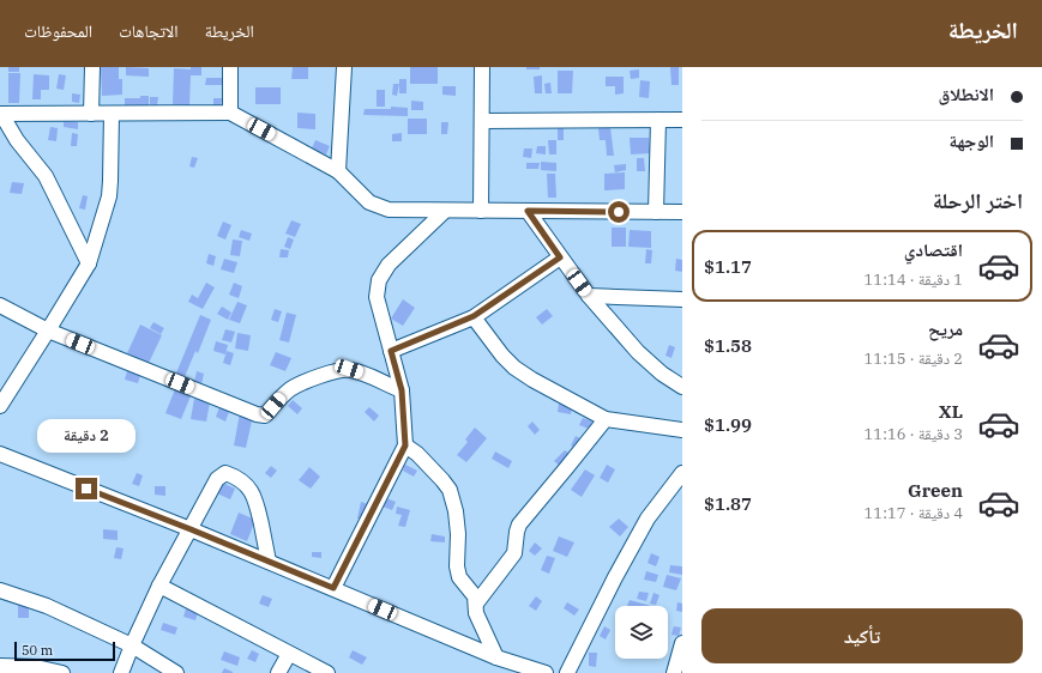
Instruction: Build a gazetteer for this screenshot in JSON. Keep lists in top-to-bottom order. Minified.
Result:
{"scale_bar":"50 m","page":{"header":"الخريطة","nav":["الخريطة","الاتجاهات","المحفوظات"],"banner":["الانطلاق","الوجهة"],"heading":"اختر الرحلة","list":[{"name":"اقتصادي","note":"1 دقيقة · 11:14","value":"$1.17"},{"name":"مريح","note":"2 دقيقة · 11:15","value":"$1.58"},{"name":"XL","note":"3 دقيقة · 11:16","value":"$1.99"},{"name":"Green","note":"4 دقيقة · 11:17","value":"$1.87"}],"bubble":"2 دقيقة","buttons":"تأكيد","scale":"50 m"}}
